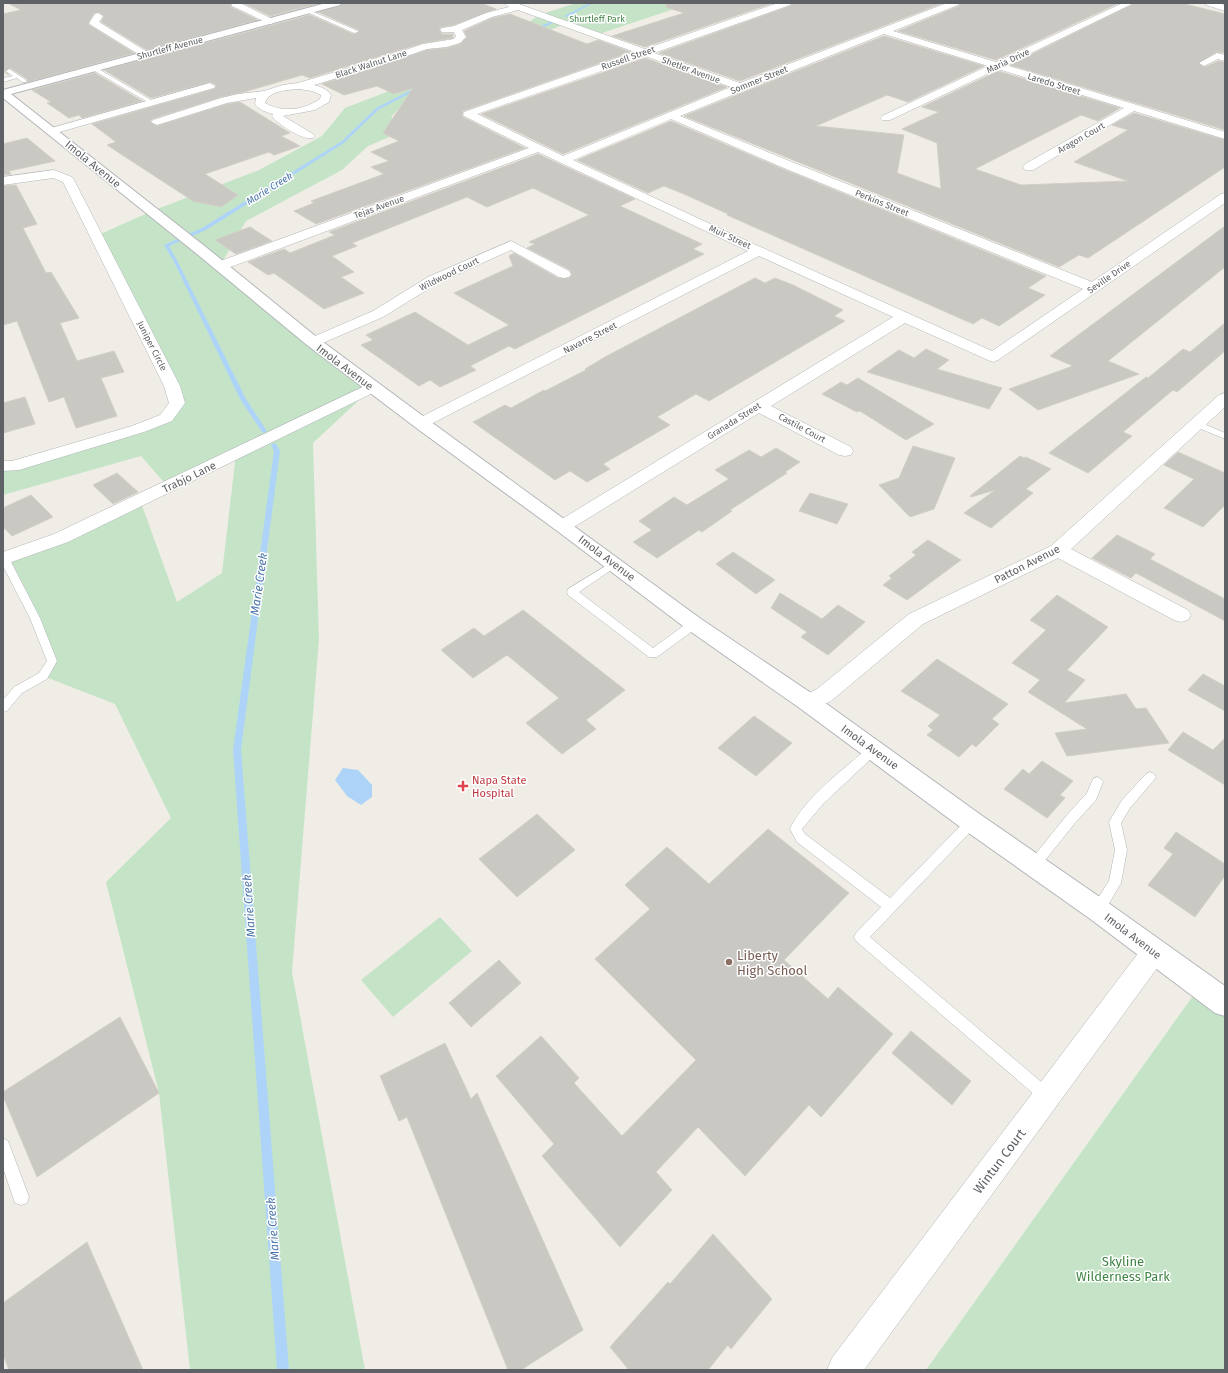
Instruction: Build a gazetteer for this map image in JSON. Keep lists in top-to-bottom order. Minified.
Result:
{"streets":{"street":["Shurtleff Avenue","Russell Street","Maria Drive","Black Walnut Lane","Shetler Avenue","Sommer Street","Laredo Street","Aragon Court","Imola Avenue","Perkins Street","Tejas Avenue","Muir Street","Wildwood Court","Seville Drive","Navarre Street","Juniper Circle","Granada Street","Castile Court","Trabjo Lane","Patton Avenue","Wintun Court"]},"crossings":[["Shurtleff Avenue","Imola Avenue"],["Russell Street","Shetler Avenue"],["Russell Street","Muir Street"],["Maria Drive","Laredo Street"],["Shetler Avenue","Sommer Street"],["Sommer Street","Laredo Street"],["Sommer Street","Perkins Street"],["Sommer Street","Muir Street"],["Laredo Street","Aragon Court"],["Imola Avenue","Tejas Avenue"],["Imola Avenue","Wildwood Court"],["Imola Avenue","Navarre Street"],["Imola Avenue","Granada Street"],["Imola Avenue","Trabjo Lane"],["Imola Avenue","Patton Avenue"],["Imola Avenue","Wintun Court"],["Perkins Street","Seville Drive"],["Tejas Avenue","Muir Street"],["Muir Street","Seville Drive"],["Muir Street","Navarre Street"],["Muir Street","Granada Street"],["Granada Street","Castile Court"]],"water":["Marie Creek"],"parks":["Shurtleff Park","Skyline Wilderness Park"],"places":{"health":["Napa State Hospital"],"other":["Liberty High School"]}}
